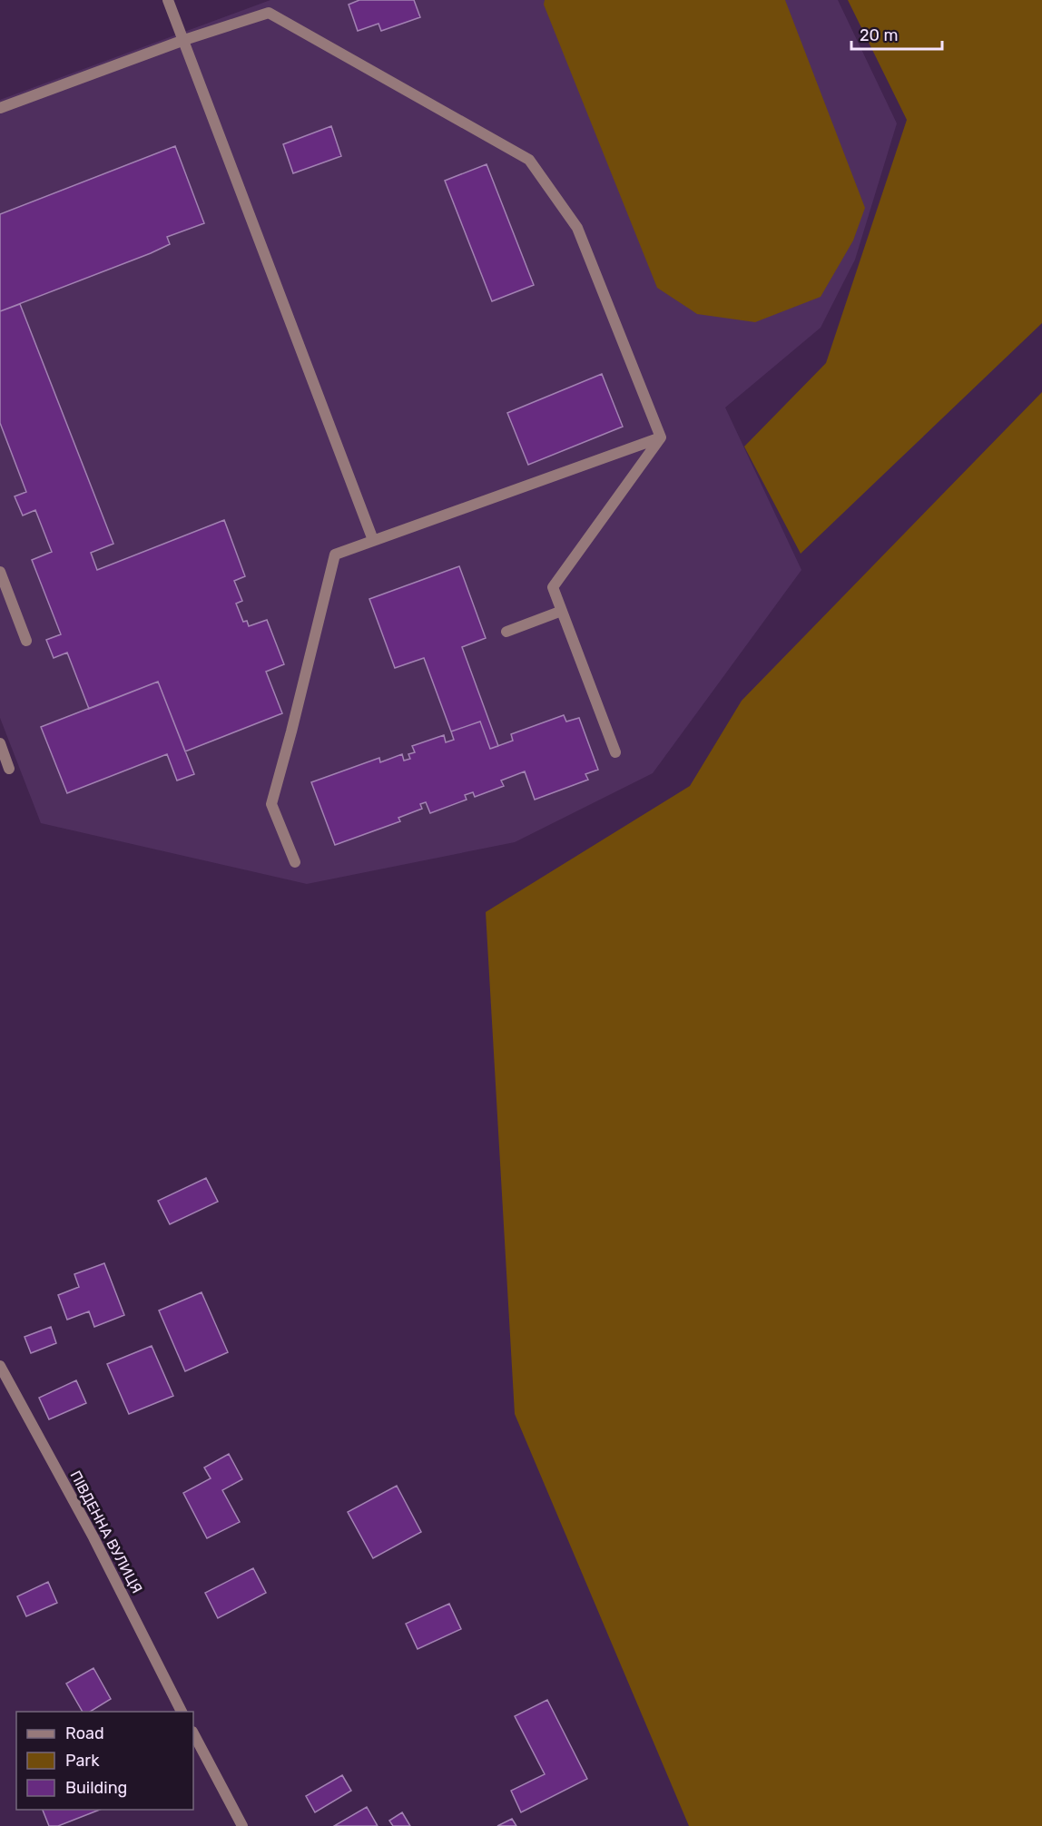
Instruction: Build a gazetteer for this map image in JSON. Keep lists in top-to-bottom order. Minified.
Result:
{"streets":{"street":["ПІВДЕННА ВУЛИЦЯ"]},"legend":["Road","Park","Building"],"scale_bar":"20 m"}
